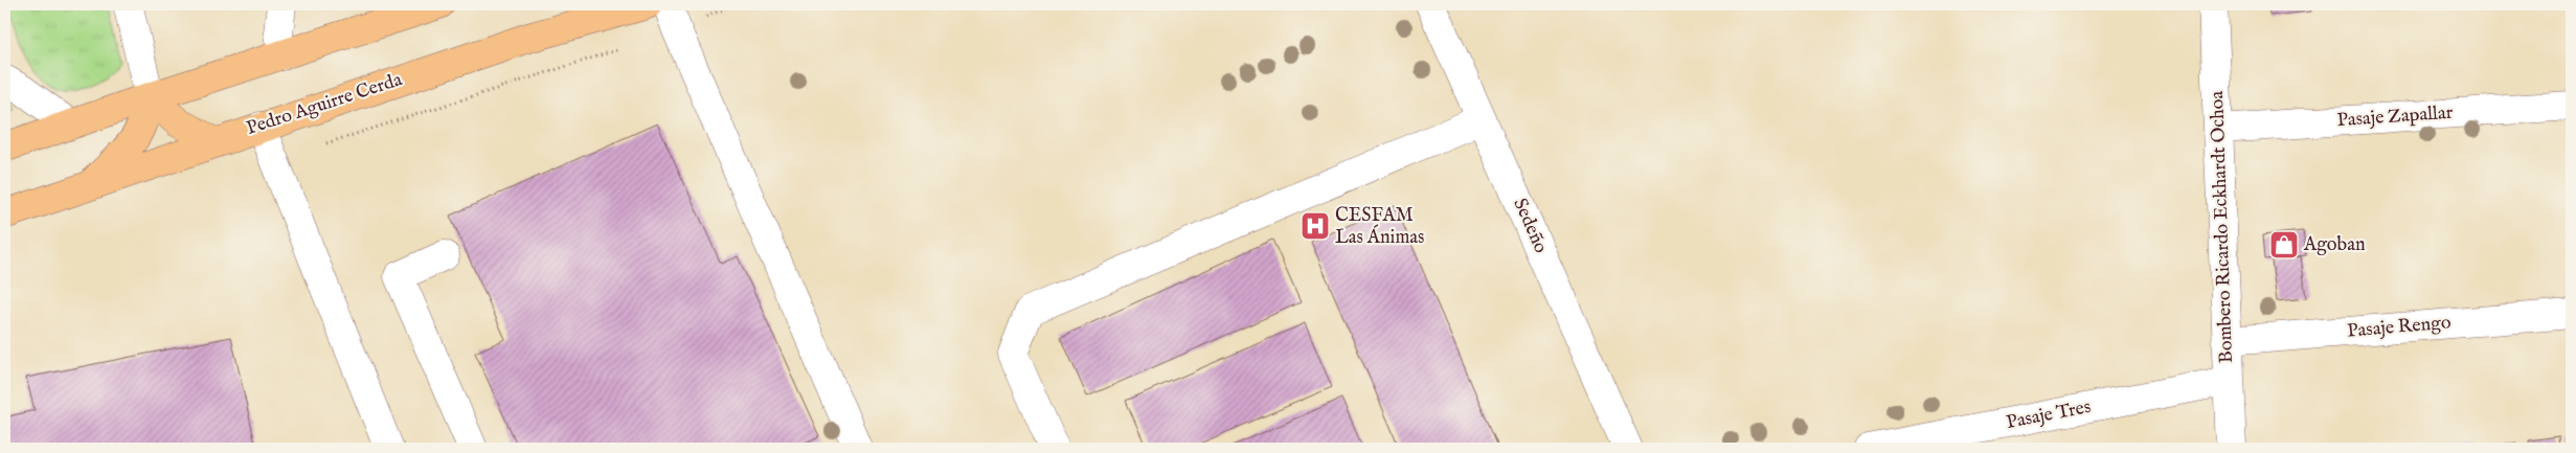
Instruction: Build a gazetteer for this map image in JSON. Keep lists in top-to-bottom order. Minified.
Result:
{"streets":{"highway":["Pedro Aguirre Cerda"],"street":["Pasaje Zapallar","Sedeño","Bombero Ricardo Eckhardt Ochoa","Pasaje Rengo","Pasaje Tres"]},"crossings":[["Pasaje Zapallar","Bombero Ricardo Eckhardt Ochoa"],["Bombero Ricardo Eckhardt Ochoa","Pasaje Rengo"],["Bombero Ricardo Eckhardt Ochoa","Pasaje Tres"]],"places":{"hospital":["CESFAM Las Ánimas"],"shop":["Agoban"]}}
